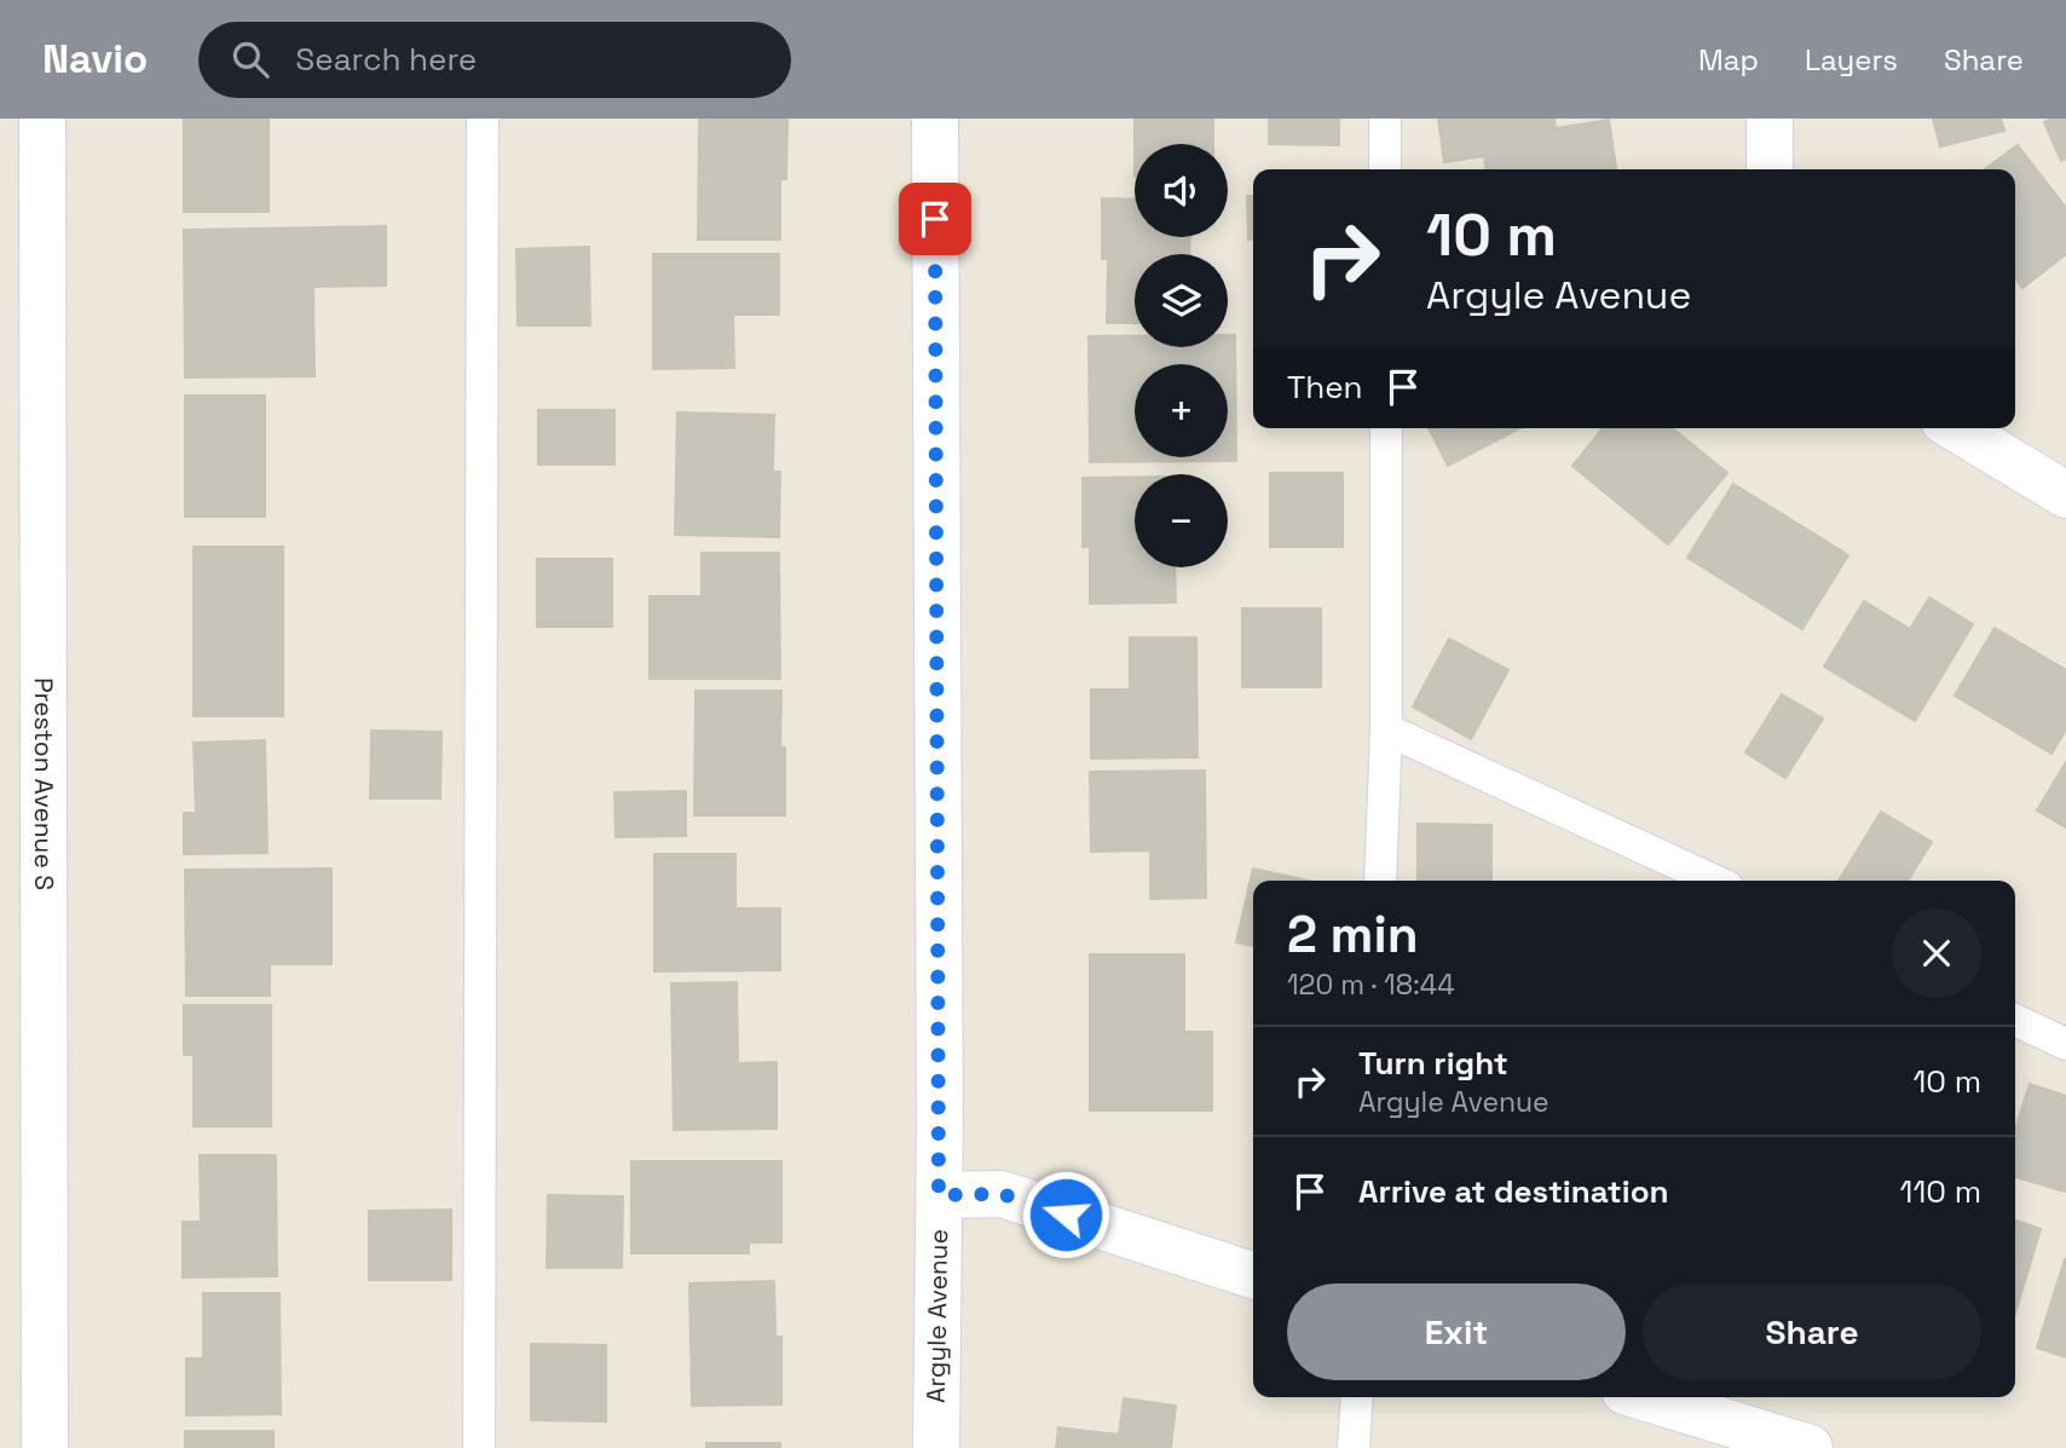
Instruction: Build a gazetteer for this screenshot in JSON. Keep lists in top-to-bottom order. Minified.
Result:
{"streets":{"street":["Preston Avenue S","Argyle Avenue"]},"page":{"header":"Navio","search":"Search here","nav":["Map","Layers","Share"],"map_buttons":["+","−"],"turn":["10 m","Argyle Avenue"],"then":"Then","heading":["2 min","120 m · 18:44"],"list":[{"name":"Turn right","note":"Argyle Avenue","value":"10 m"},{"name":"Arrive at destination","value":"110 m"}],"buttons":["Exit","Share"]}}
